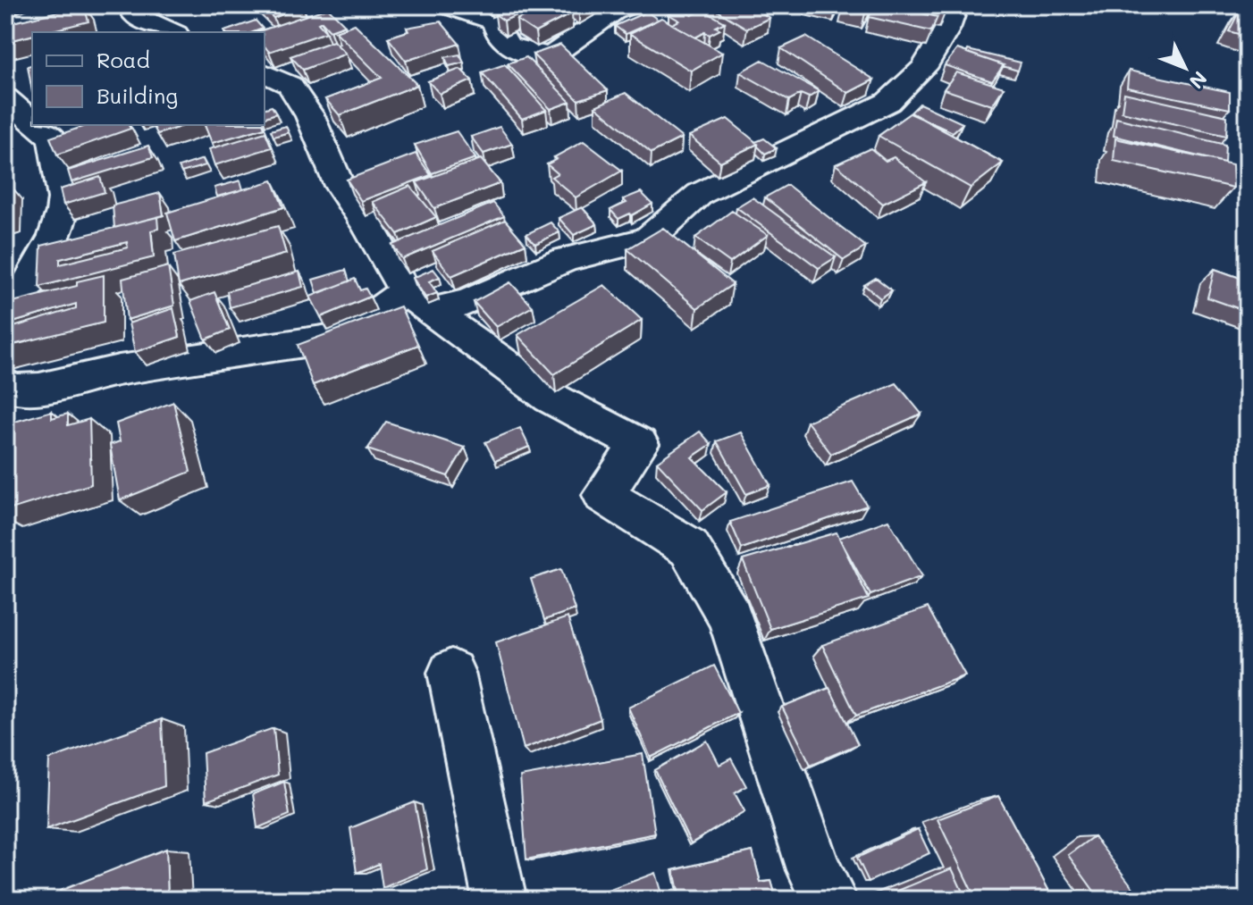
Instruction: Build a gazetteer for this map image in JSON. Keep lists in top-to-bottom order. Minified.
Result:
{"legend":["Road","Building"],"north":"bottom right"}
